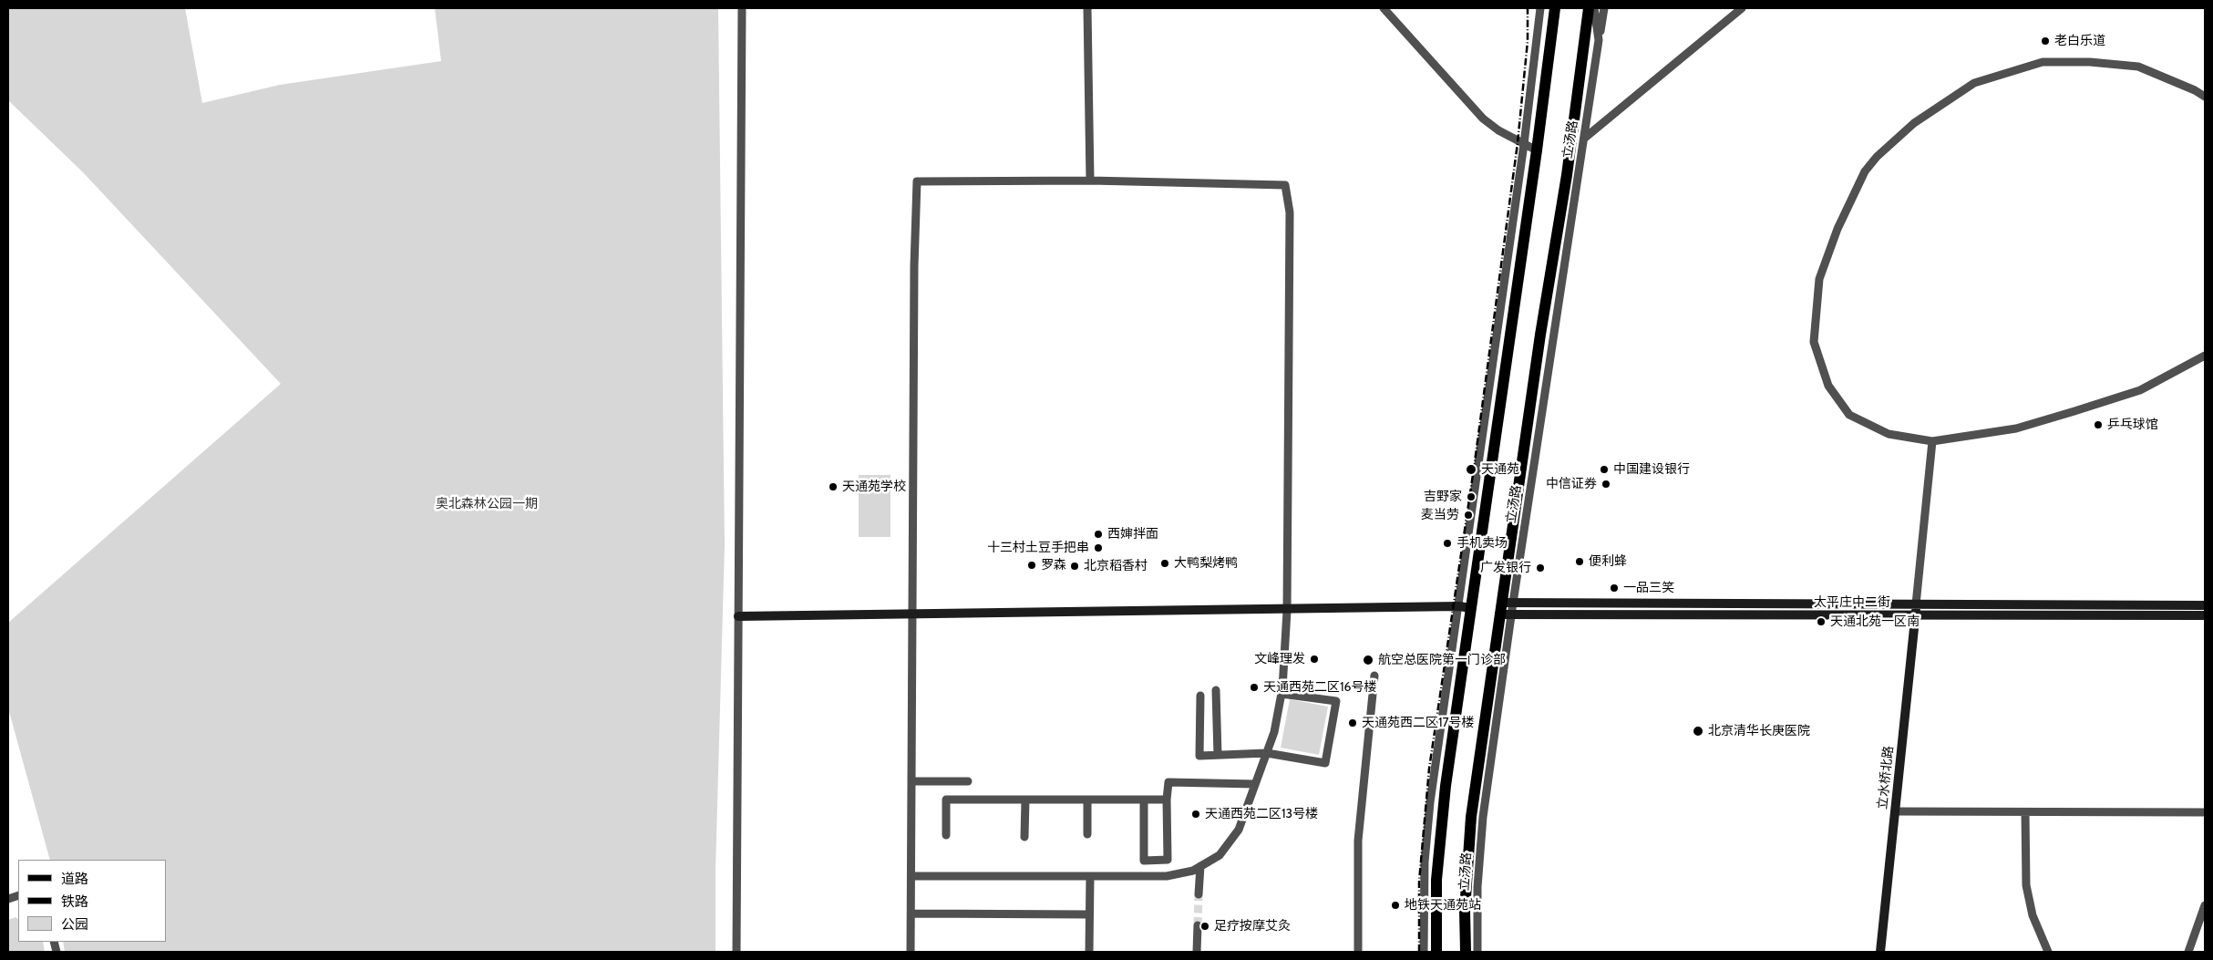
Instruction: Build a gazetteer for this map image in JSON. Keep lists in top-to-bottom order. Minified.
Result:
{"streets":{"main road":["立汤路","太平庄中二街","立水桥北路"]},"crossings":[["立汤路","太平庄中二街"],["太平庄中二街","立水桥北路"]],"parks":["奥北森林公园一期"],"places":["老白乐道","乒乓球馆","天通苑","中国建设银行","中信证券","天通苑学校","吉野家","麦当劳","西婶拌面","手机卖场","十三村土豆手把串","便利蜂","大鸭梨烤鸭","罗森","北京稻香村","广发银行","一品三笑","天通北苑一区南","文峰理发","航空总医院第一门诊部","天通西苑二区16号楼","天通苑西二区17号楼","北京清华长庚医院","天通西苑二区13号楼","地铁天通苑站","足疗按摩艾灸"],"legend":["道路","铁路","公园"]}
